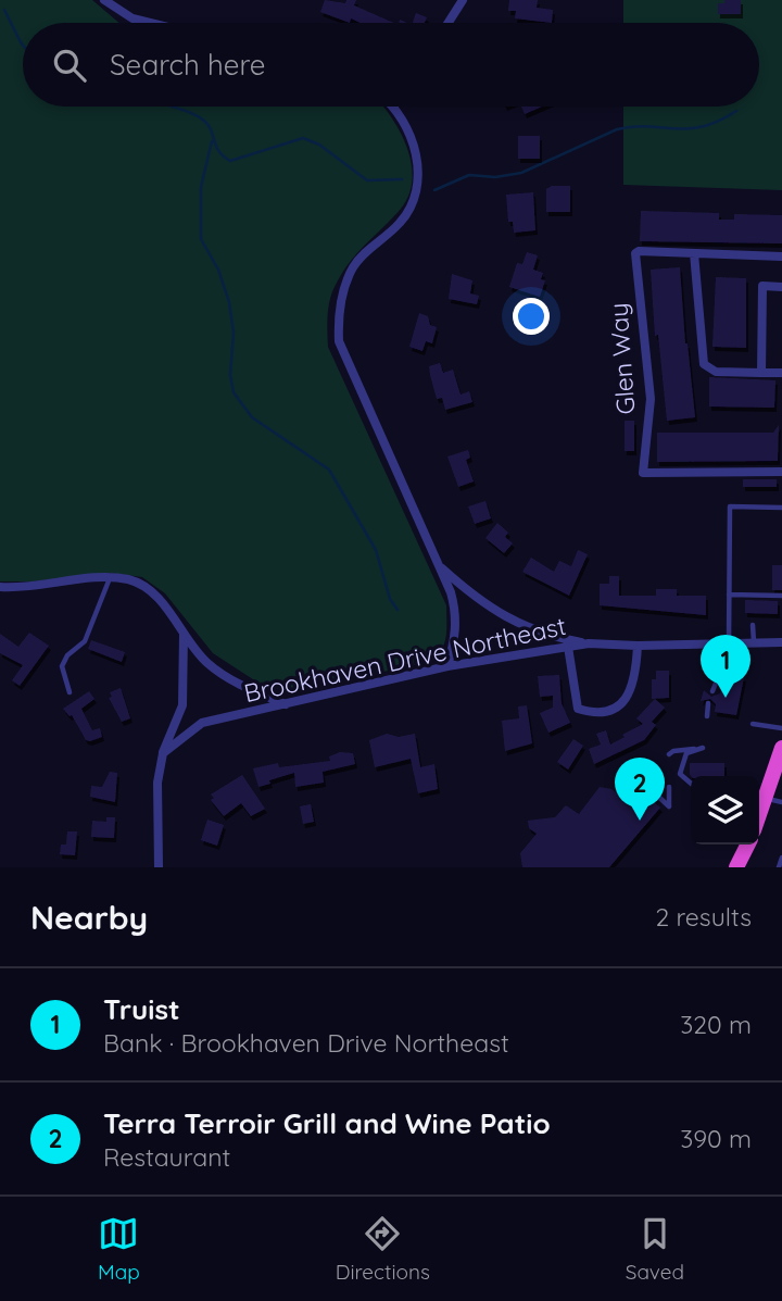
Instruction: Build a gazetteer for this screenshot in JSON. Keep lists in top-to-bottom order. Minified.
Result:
{"streets":{"street":["Glen Way","Brookhaven Drive Northeast"]},"page":{"search":"Search here","pins":["1","2"],"heading":["Nearby","2 results"],"list":[{"mark":"1","name":"Truist","note":"Bank · Brookhaven Drive Northeast","value":"320 m"},{"mark":"2","name":"Terra Terroir Grill and Wine Patio","note":"Restaurant","value":"390 m"}],"nav":["Map","Directions","Saved"]}}
